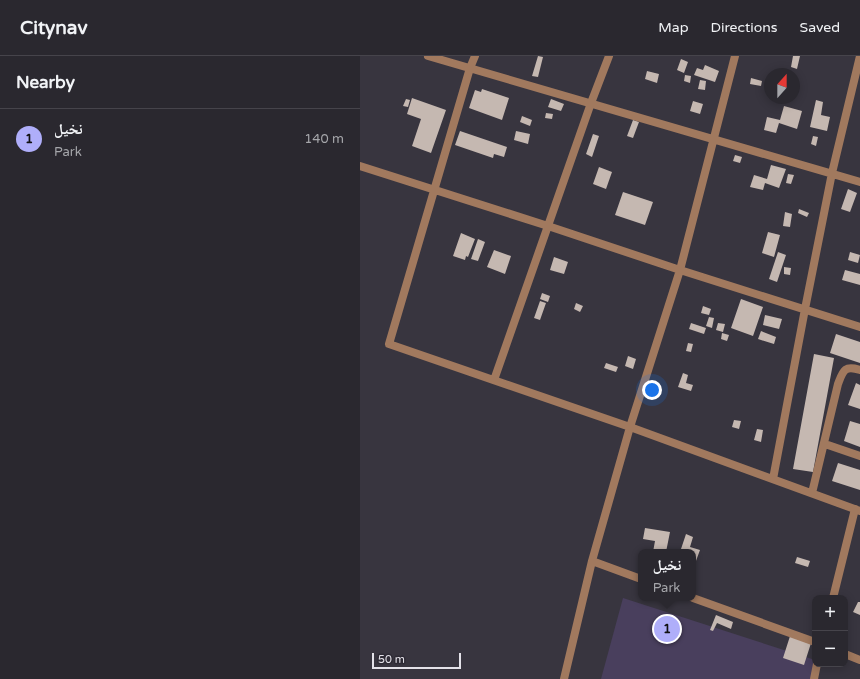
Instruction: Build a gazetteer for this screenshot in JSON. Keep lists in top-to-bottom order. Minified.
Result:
{"scale_bar":"50 m","north":"top","page":{"header":"Citynav","nav":["Map","Directions","Saved"],"heading":"Nearby","list":[{"mark":"1","name":"نخيل","note":"Park","value":"140 m"}],"popup":["نخيل","Park"],"map_buttons":["+","−"],"pins":"1","scale":"50 m"}}
